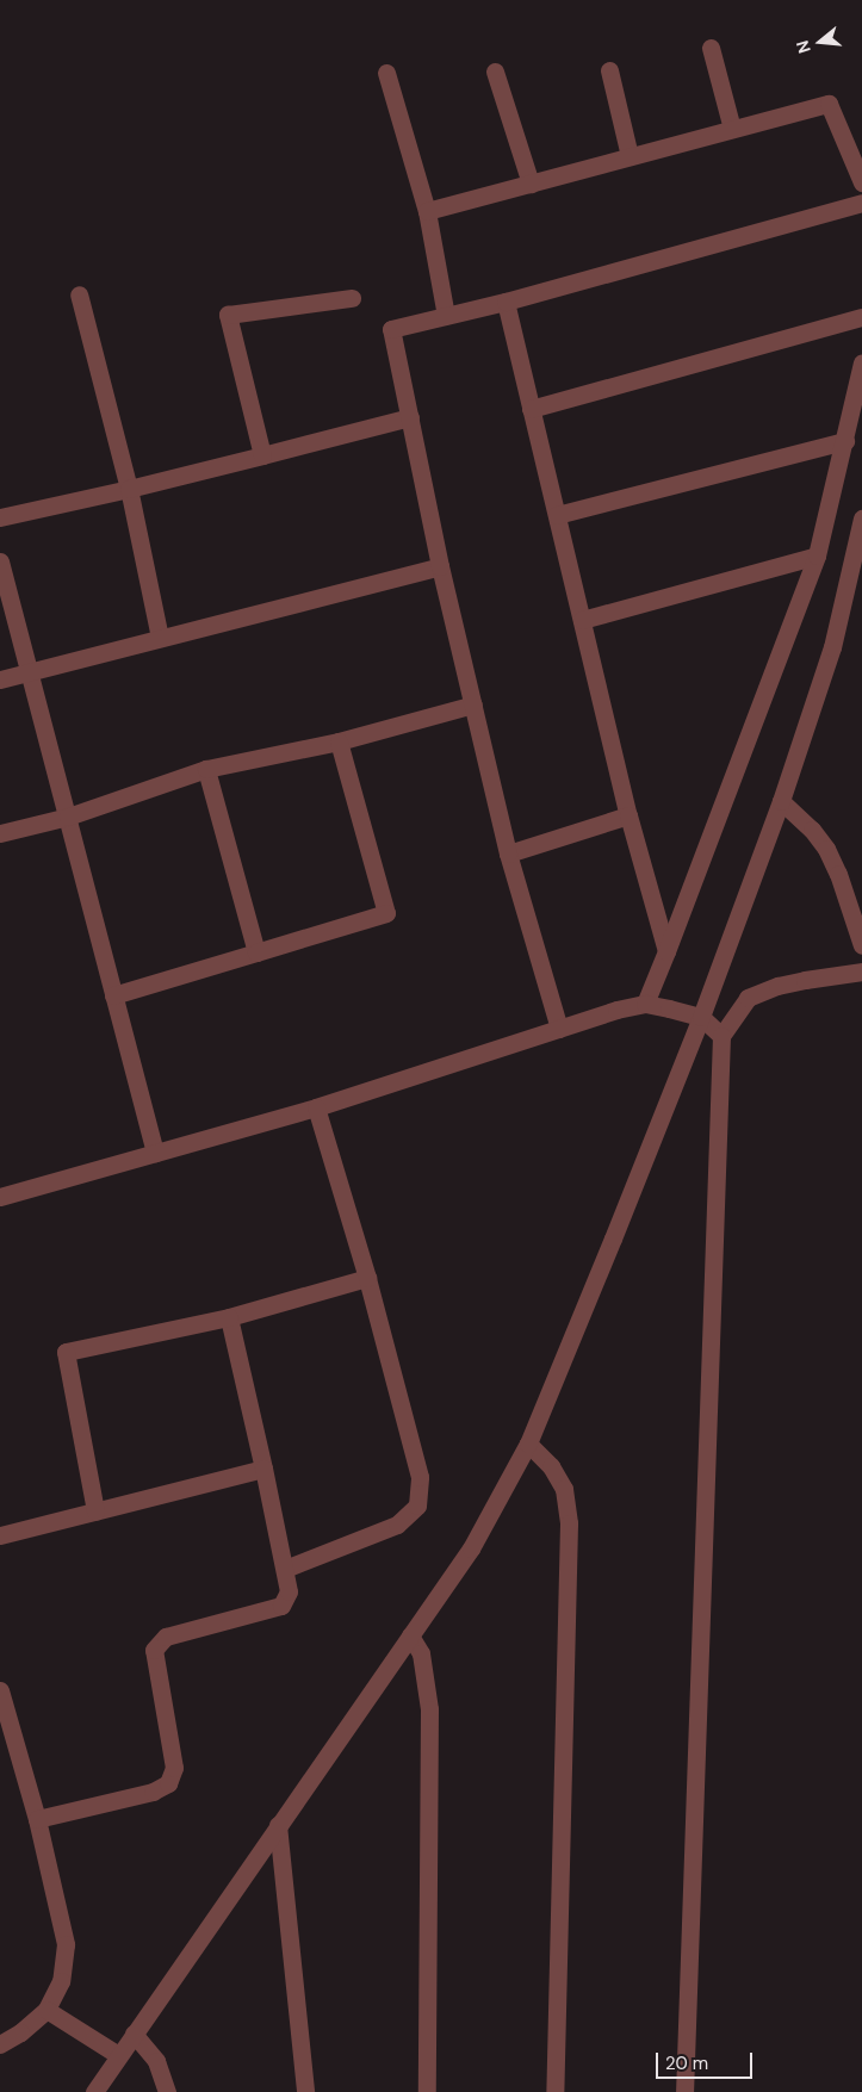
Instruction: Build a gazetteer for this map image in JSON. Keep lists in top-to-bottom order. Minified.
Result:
{"scale_bar":"20 m","north":"left"}
